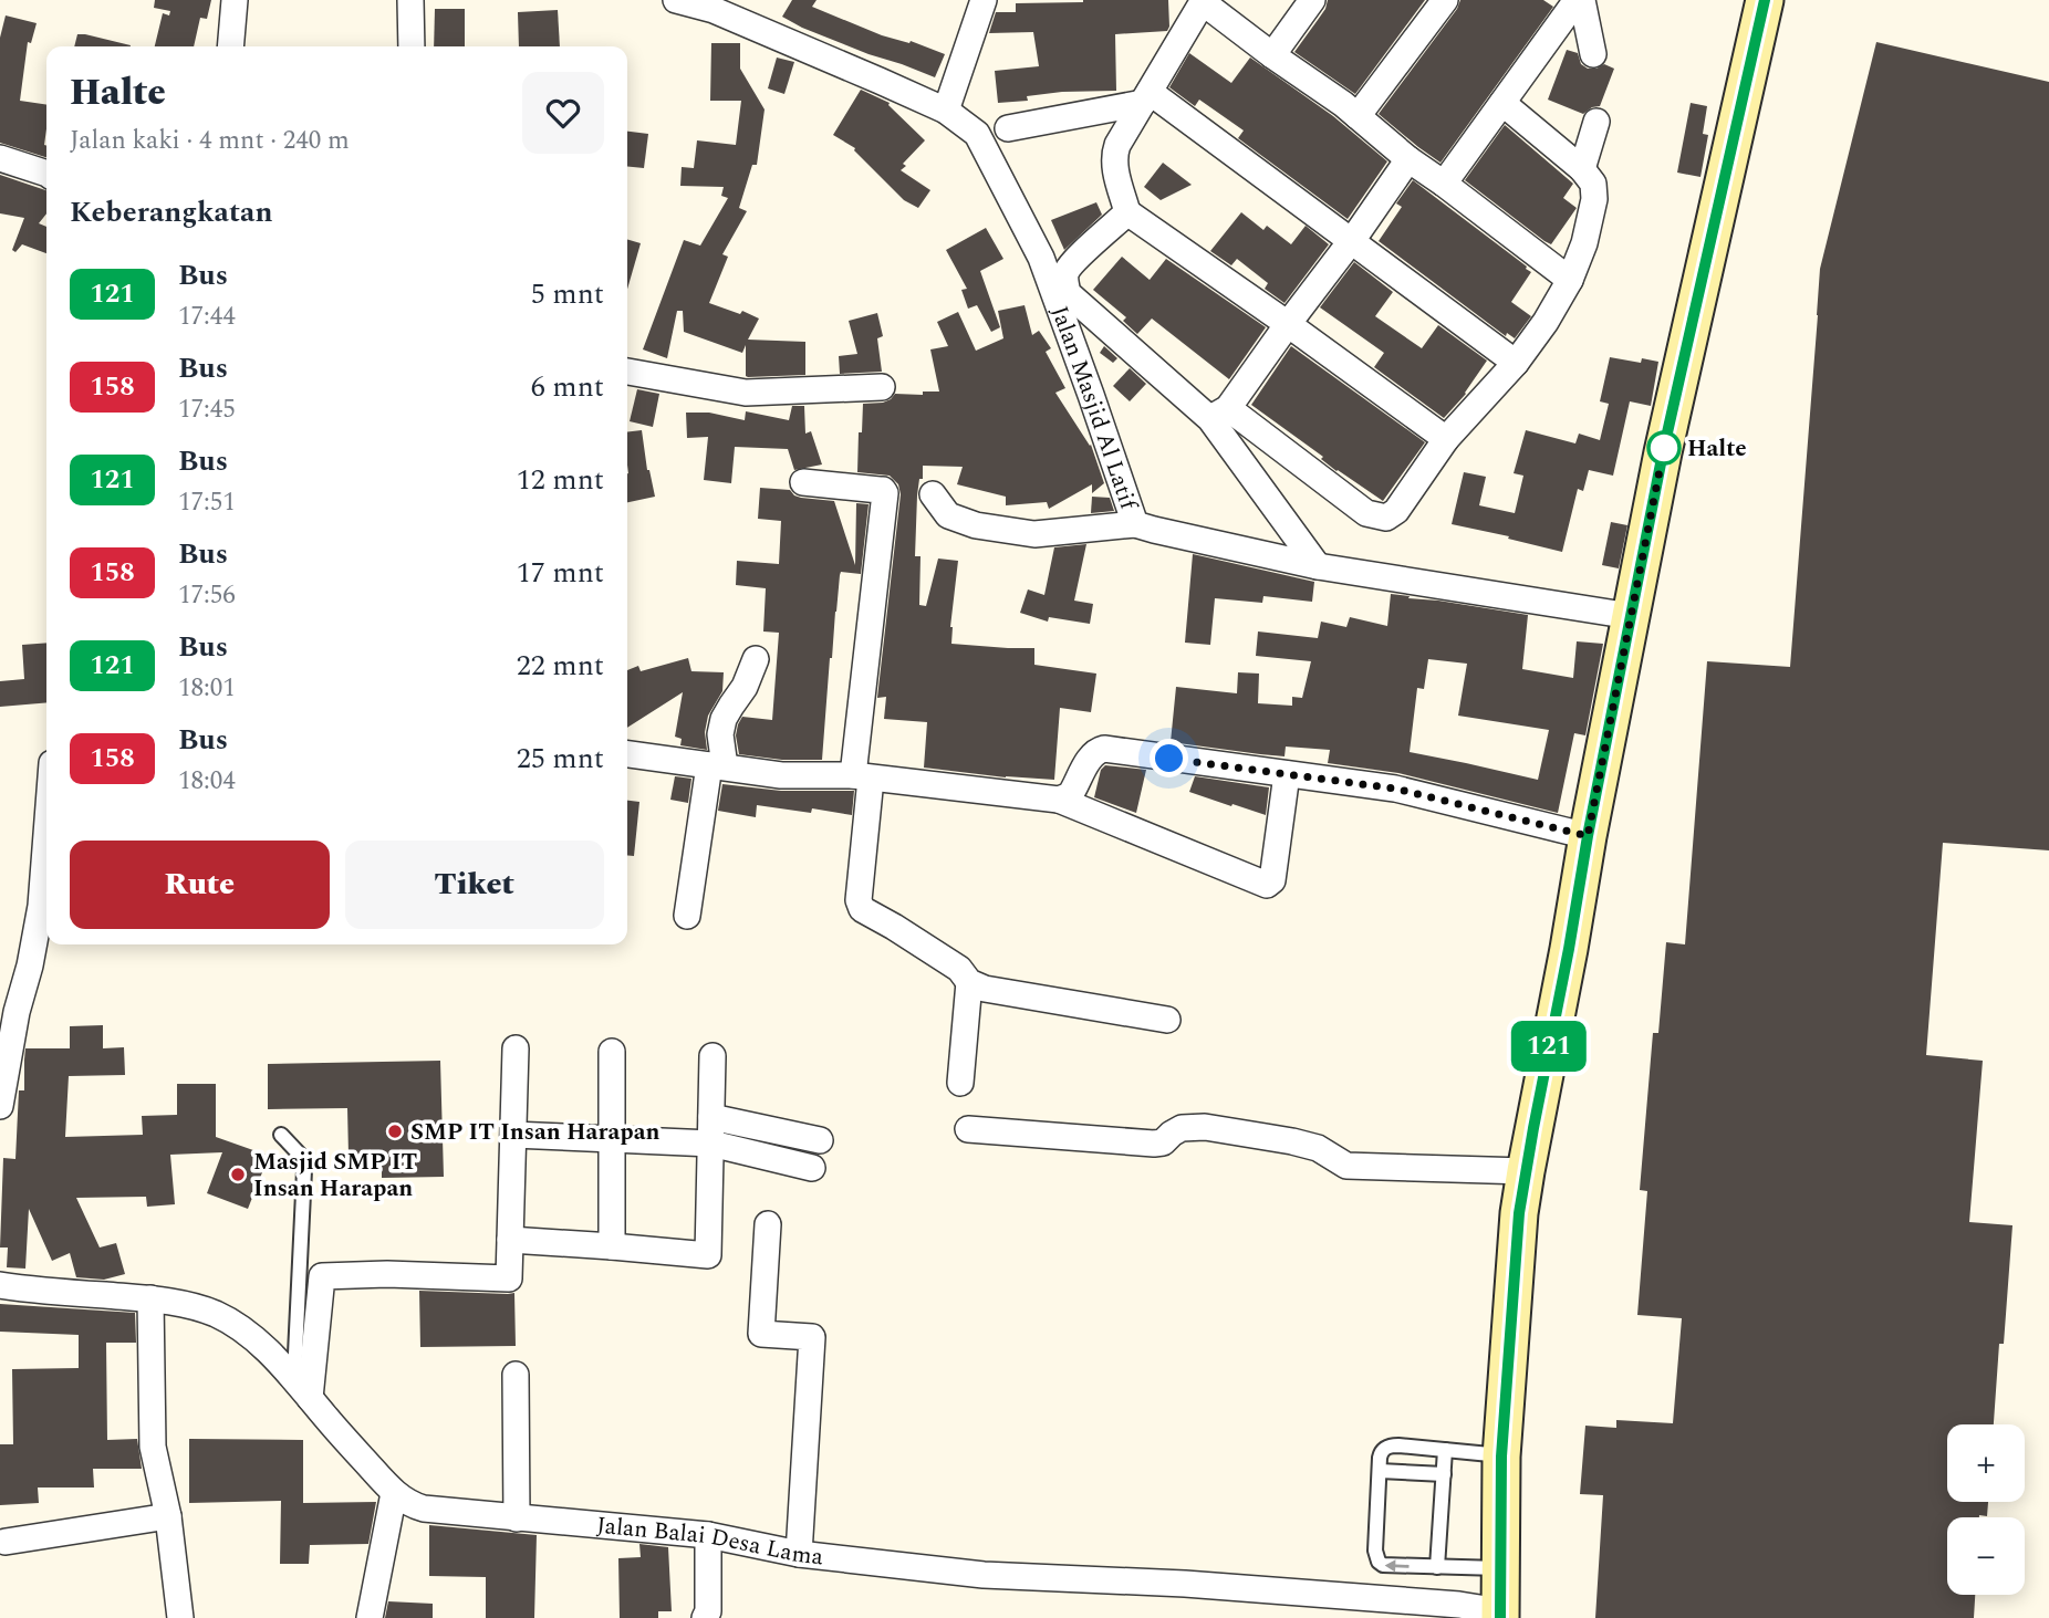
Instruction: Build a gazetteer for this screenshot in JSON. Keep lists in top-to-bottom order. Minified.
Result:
{"streets":{"street":["Jalan Masjid Al Latif","Jalan Balai Desa Lama"]},"places":["Halte","SMP IT Insan Harapan","Masjid SMP IT Insan Harapan"],"lines":["bus line 121"],"page":{"on_map":"121","heading":[["Halte","Jalan kaki · 4 mnt · 240 m"],"Keberangkatan"],"list":[{"mark":"121","name":"Bus","note":"17:44","value":"5 mnt"},{"mark":"158","name":"Bus","note":"17:45","value":"6 mnt"},{"mark":"121","name":"Bus","note":"17:51","value":"12 mnt"},{"mark":"158","name":"Bus","note":"17:56","value":"17 mnt"},{"mark":"121","name":"Bus","note":"18:01","value":"22 mnt"},{"mark":"158","name":"Bus","note":"18:04","value":"25 mnt"}],"buttons":["Rute","Tiket"],"map_buttons":["+","−"]}}
